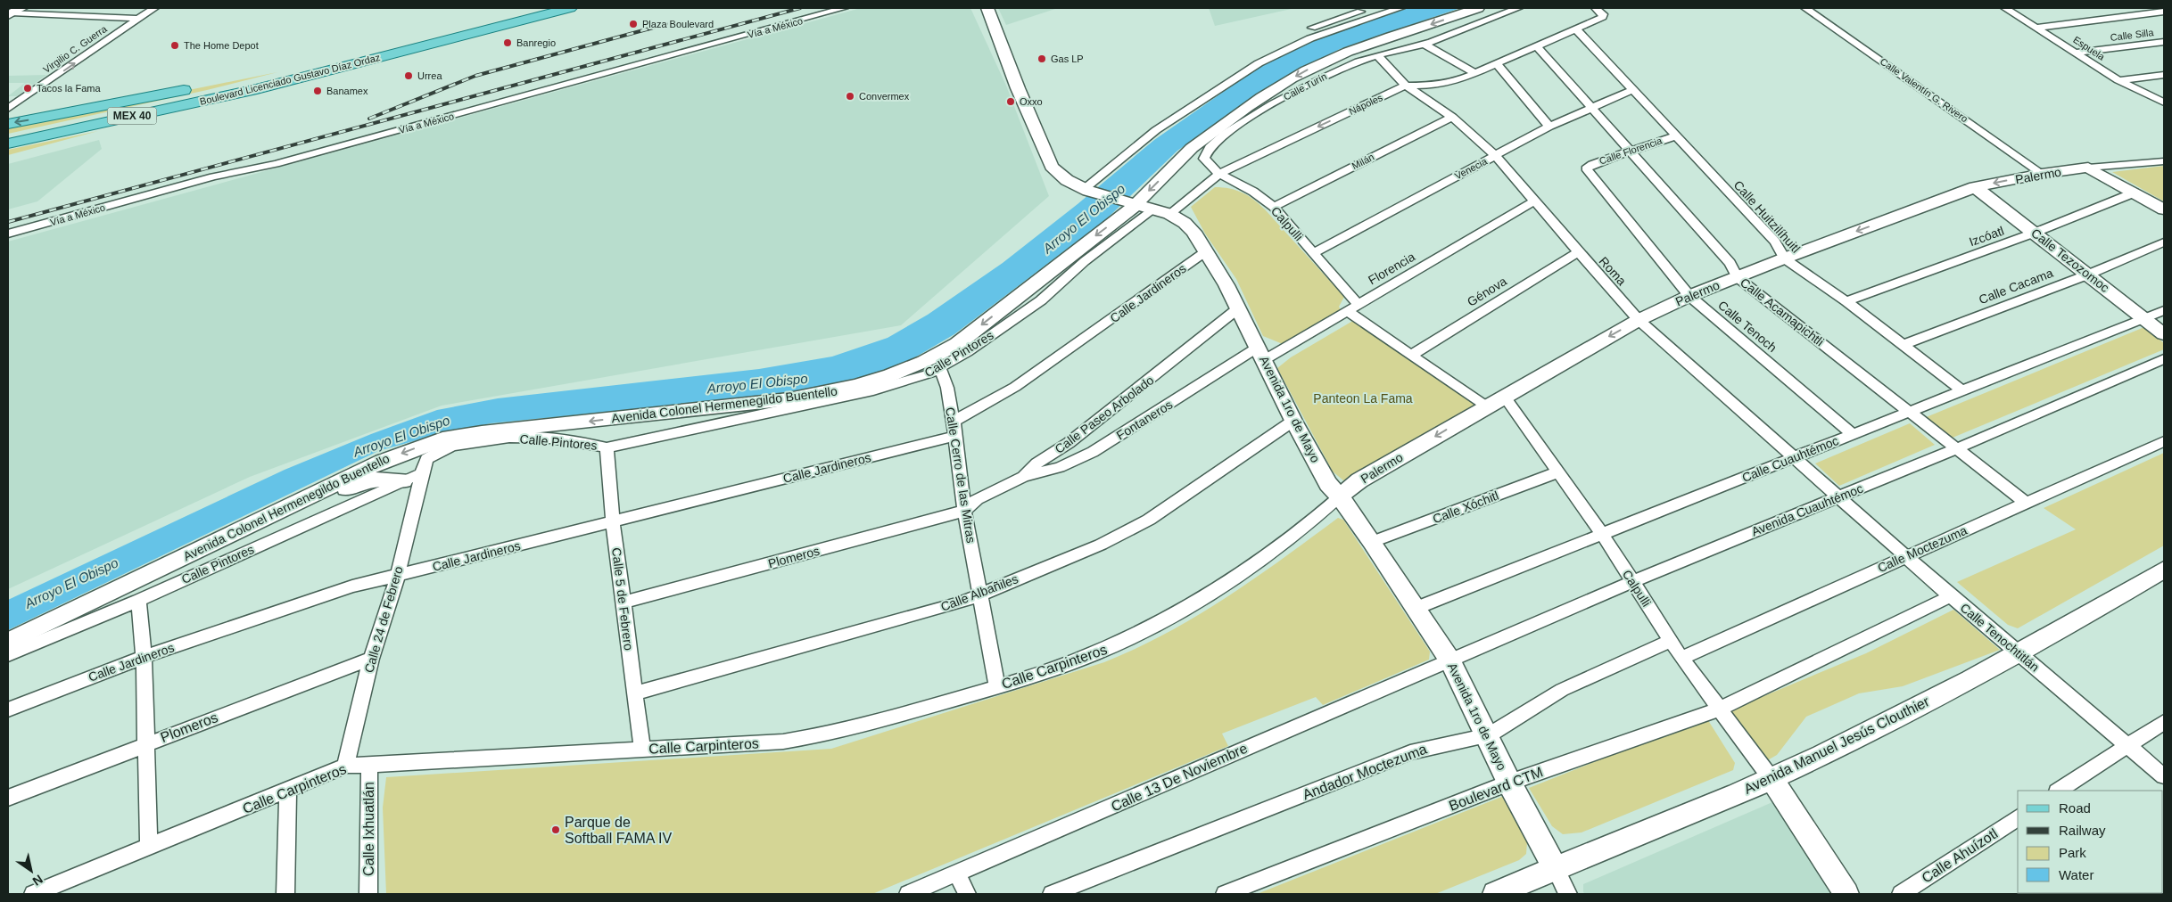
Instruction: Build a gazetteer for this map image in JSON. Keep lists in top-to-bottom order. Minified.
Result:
{"streets":{"main road":["Boulevard Licenciado Gustavo Díaz Ordaz","MEX 40"],"street":["Vía a México","Calle Silla","Espuela","Virgilio C. Guerra","Calle Turín","Calle Valentín G. Rivero","Nápoles","Calle Florencia","Milán","Venecia","Palermo","Calle Huitzilíhuitl","Calpulli","Izcóatl","Calle Tezozomoc","Florencia","Roma","Calle Cacama","Génova","Calle Jardineros","Calle Acamapichtli","Calle Tenoch","Calle Pintores","Avenida Colonel Hermenegildo Buentello","Avenida 1ro de Mayo","Calle Paseo Arbolado","Fontaneros","Calle Cuauhtémoc","Calle Cerro de las Mitras","Calle Xóchitl","Avenida Cuauhtémoc","Calle Moctezuma","Plomeros","Calle Albañiles","Calle 5 de Febrero","Calle 24 de Febrero","Calle Tenochtitlán","Calle Carpinteros","Avenida Manuel Jesús Clouthier","Andador Moctezuma","Calle 13 De Noviembre","Boulevard CTM","Calle Ixhuatlán","Calle Ahuízotl"]},"crossings":[["Calle Silla","Espuela"],["Calle Turín","Calpulli"],["Calle Turín","Roma"],["Calle Valentín G. Rivero","Palermo"],["Nápoles","Calle Huitzilíhuitl"],["Nápoles","Calpulli"],["Nápoles","Roma"],["Nápoles","Calle Acamapichtli"],["Nápoles","Avenida 1ro de Mayo"],["Calle Florencia","Calle Huitzilíhuitl"],["Calle Florencia","Calle Acamapichtli"],["Calle Florencia","Calle Tenoch"],["Milán","Calpulli"],["Milán","Roma"],["Venecia","Calle Huitzilíhuitl"],["Venecia","Calpulli"],["Venecia","Roma"],["Venecia","Calle Acamapichtli"],["Palermo","Calle Huitzilíhuitl"],["Palermo","Calpulli"],["Palermo","Calle Tezozomoc"],["Palermo","Roma"],["Palermo","Calle Acamapichtli"],["Palermo","Calle Tenoch"],["Palermo","Avenida 1ro de Mayo"],["Palermo","Calle Carpinteros"],["Calle Huitzilíhuitl","Izcóatl"],["Calle Huitzilíhuitl","Calle Cacama"],["Calle Huitzilíhuitl","Calle Cuauhtémoc"],["Calpulli","Florencia"],["Calpulli","Calle Cuauhtémoc"],["Calpulli","Calle Xóchitl"],["Calpulli","Avenida Cuauhtémoc"],["Calpulli","Calle Moctezuma"],["Calpulli","Avenida Manuel Jesús Clouthier"],["Calpulli","Andador Moctezuma"],["Calpulli","Boulevard CTM"],["Izcóatl","Calle Tezozomoc"],["Calle Tezozomoc","Calle Cacama"],["Calle Tezozomoc","Calle Cuauhtémoc"],["Florencia","Roma"],["Florencia","Avenida 1ro de Mayo"],["Florencia","Fontaneros"],["Roma","Génova"],["Roma","Calle Cuauhtémoc"],["Roma","Avenida Cuauhtémoc"],["Roma","Calle Tenochtitlán"],["Calle Jardineros","Avenida 1ro de Mayo"],["Calle Jardineros","Calle Cerro de las Mitras"],["Calle Jardineros","Calle 5 de Febrero"],["Calle Jardineros","Calle 24 de Febrero"],["Calle Acamapichtli","Calle Cuauhtémoc"],["Calle Acamapichtli","Avenida Cuauhtémoc"],["Calle Acamapichtli","Calle Moctezuma"],["Calle Tenoch","Calle Cuauhtémoc"],["Calle Pintores","Avenida Colonel Hermenegildo Buentello"],["Calle Pintores","Avenida 1ro de Mayo"],["Calle Pintores","Calle Cerro de las Mitras"],["Calle Pintores","Calle 5 de Febrero"],["Calle Pintores","Calle 24 de Febrero"],["Avenida Colonel Hermenegildo Buentello","Avenida 1ro de Mayo"],["Avenida 1ro de Mayo","Calle Paseo Arbolado"],["Avenida 1ro de Mayo","Fontaneros"],["Avenida 1ro de Mayo","Calle Cuauhtémoc"],["Avenida 1ro de Mayo","Calle Xóchitl"],["Avenida 1ro de Mayo","Avenida Cuauhtémoc"],["Avenida 1ro de Mayo","Calle Albañiles"],["Avenida 1ro de Mayo","Calle Carpinteros"],["Avenida 1ro de Mayo","Avenida Manuel Jesús Clouthier"],["Avenida 1ro de Mayo","Andador Moctezuma"],["Avenida 1ro de Mayo","Calle 13 De Noviembre"],["Avenida 1ro de Mayo","Boulevard CTM"],["Calle Paseo Arbolado","Fontaneros"],["Calle Paseo Arbolado","Calle Cerro de las Mitras"],["Calle Paseo Arbolado","Plomeros"],["Calle Cerro de las Mitras","Plomeros"],["Calle Cerro de las Mitras","Calle Albañiles"],["Calle Cerro de las Mitras","Calle Carpinteros"],["Avenida Cuauhtémoc","Calle Tenochtitlán"],["Avenida Cuauhtémoc","Calle 13 De Noviembre"],["Calle Moctezuma","Calle Tenochtitlán"],["Plomeros","Calle 5 de Febrero"],["Plomeros","Calle 24 de Febrero"],["Calle Albañiles","Calle 5 de Febrero"],["Calle 5 de Febrero","Calle Carpinteros"],["Calle 24 de Febrero","Calle Carpinteros"],["Calle Tenochtitlán","Avenida Manuel Jesús Clouthier"],["Calle Tenochtitlán","Boulevard CTM"],["Calle Carpinteros","Calle Ixhuatlán"]],"one_way":["Virgilio C. Guerra","Palermo"],"water":["Arroyo El Obispo"],"parks":["Panteon La Fama"],"places":["Plaza Boulevard","Banregio","The Home Depot","Gas LP","Urrea","Tacos la Fama","Banamex","Convermex","Oxxo","Parque de Softball FAMA IV"],"legend":["Road","Railway","Park","Water"],"north":"bottom right"}
